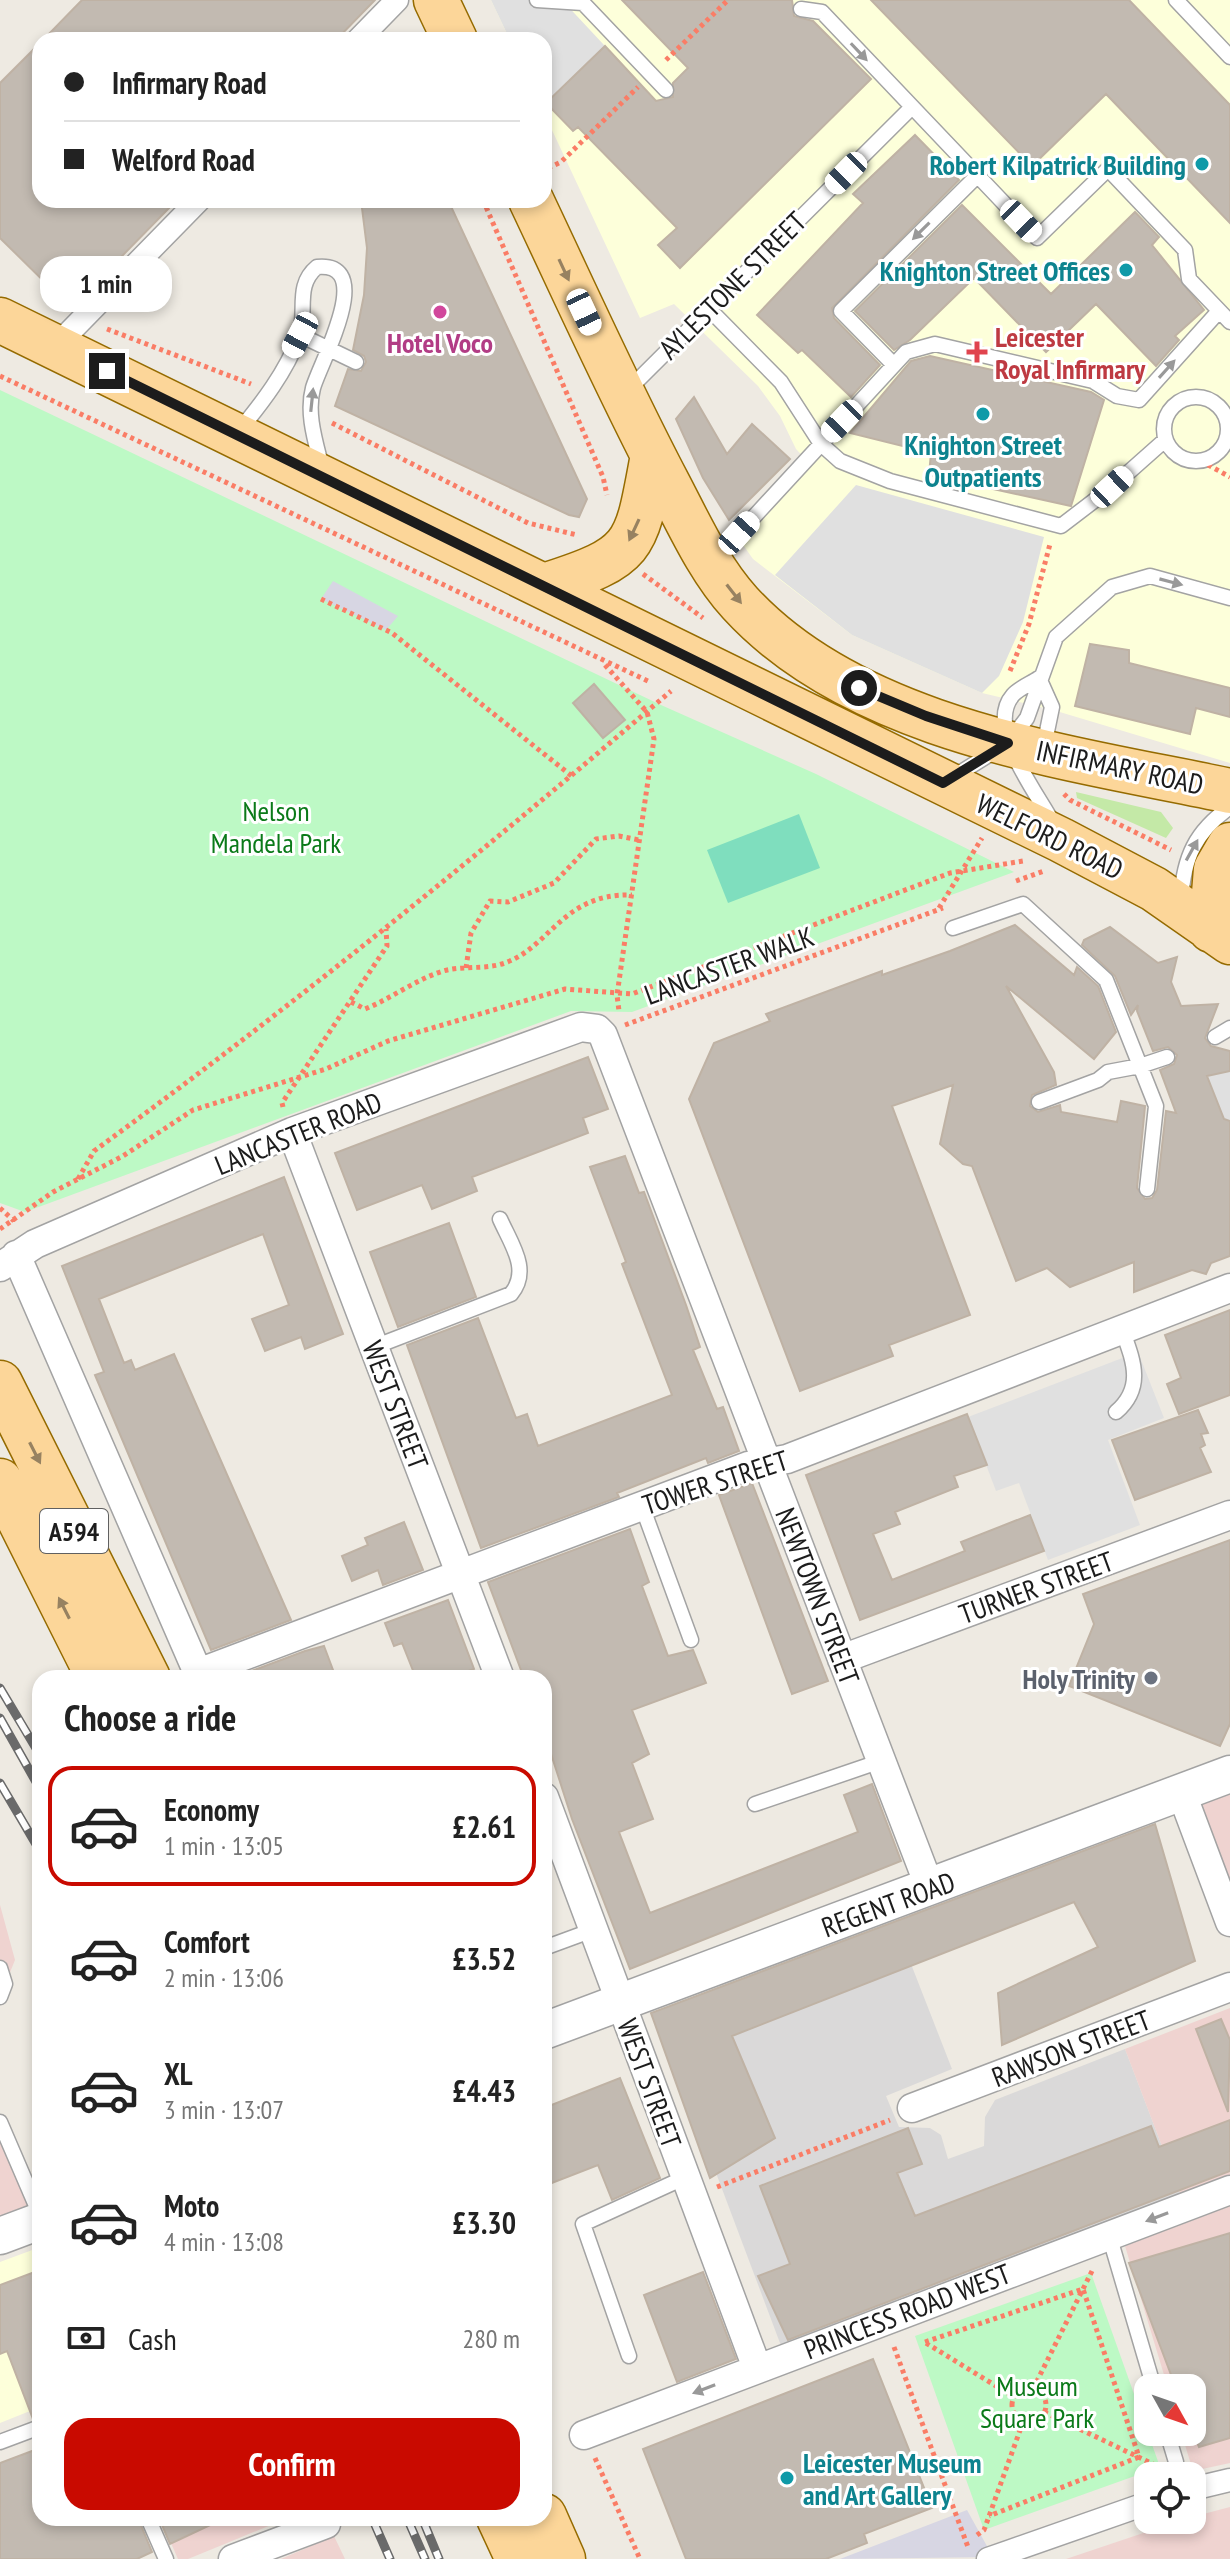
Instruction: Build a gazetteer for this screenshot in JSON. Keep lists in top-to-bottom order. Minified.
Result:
{"streets":{"main road":["INFIRMARY ROAD","WELFORD ROAD","A594"],"street":["LANCASTER ROAD","WEST STREET","TOWER STREET","TURNER STREET","NEWTOWN STREET","REGENT ROAD","RAWSON STREET","PRINCESS ROAD WEST"],"lane":["AYLESTONE STREET"],"path":["LANCASTER WALK"]},"crossings":[["AYLESTONE STREET","INFIRMARY ROAD"],["LANCASTER ROAD","WEST STREET"],["LANCASTER ROAD","TOWER STREET"],["LANCASTER ROAD","NEWTOWN STREET"],["WEST STREET","TOWER STREET"],["WEST STREET","REGENT ROAD"],["WEST STREET","PRINCESS ROAD WEST"],["TOWER STREET","NEWTOWN STREET"],["TURNER STREET","NEWTOWN STREET"],["NEWTOWN STREET","REGENT ROAD"]],"one_way":["INFIRMARY ROAD","PRINCESS ROAD WEST"],"parks":["Nelson Mandela Park","Museum Square Park"],"places":{"other":["Robert Kilpatrick Building","Knighton Street Offices","Hotel Voco","Knighton Street Outpatients","Holy Trinity","Leicester Museum and Art Gallery"],"health":["Leicester Royal Infirmary"]},"north":"bottom right","page":{"banner":["Infirmary Road","Welford Road"],"bubble":"1 min","heading":"Choose a ride","list":[{"name":"Economy","note":"1 min · 13:05","value":"£2.61"},{"name":"Comfort","note":"2 min · 13:06","value":"£3.52"},{"name":"XL","note":"3 min · 13:07","value":"£4.43"},{"name":"Moto","note":"4 min · 13:08","value":"£3.30"}],"pay":["Cash","280 m"],"buttons":"Confirm"}}
